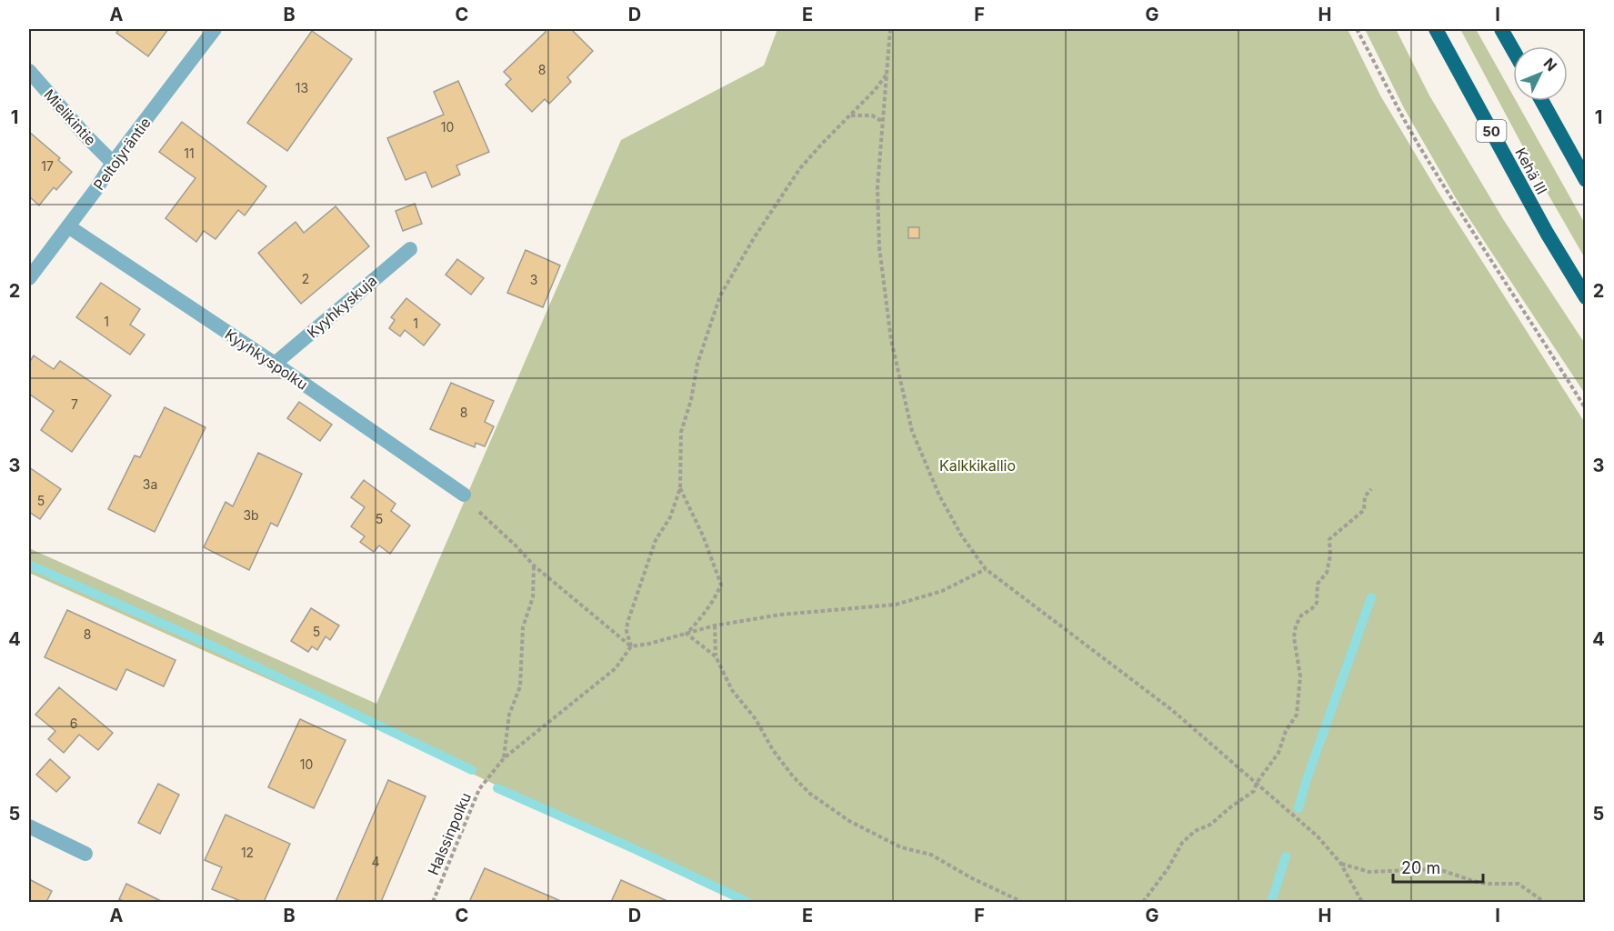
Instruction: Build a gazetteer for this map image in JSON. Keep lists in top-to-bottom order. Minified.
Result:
{"streets":{"highway":["50","Kehä III"],"street":["Mielikintie","Peltojyräntie","Kyyhkyskuja","Kyyhkyspolku"],"path":["Halssinpolku"]},"crossings":[["Mielikintie","Peltojyräntie"],["Peltojyräntie","Kyyhkyspolku"],["Kyyhkyskuja","Kyyhkyspolku"]],"parks":["Kalkkikallio"],"house_numbers":["8","13","10","11","17","2","3","1","1","7","8","3a","5","3b","5","5","8","6","10","12","4"],"scale_bar":"20 m","north":"top right","grid":{"columns":["A","B","C","D","E","F","G","H","I"],"rows":["1","2","3","4","5"]}}
